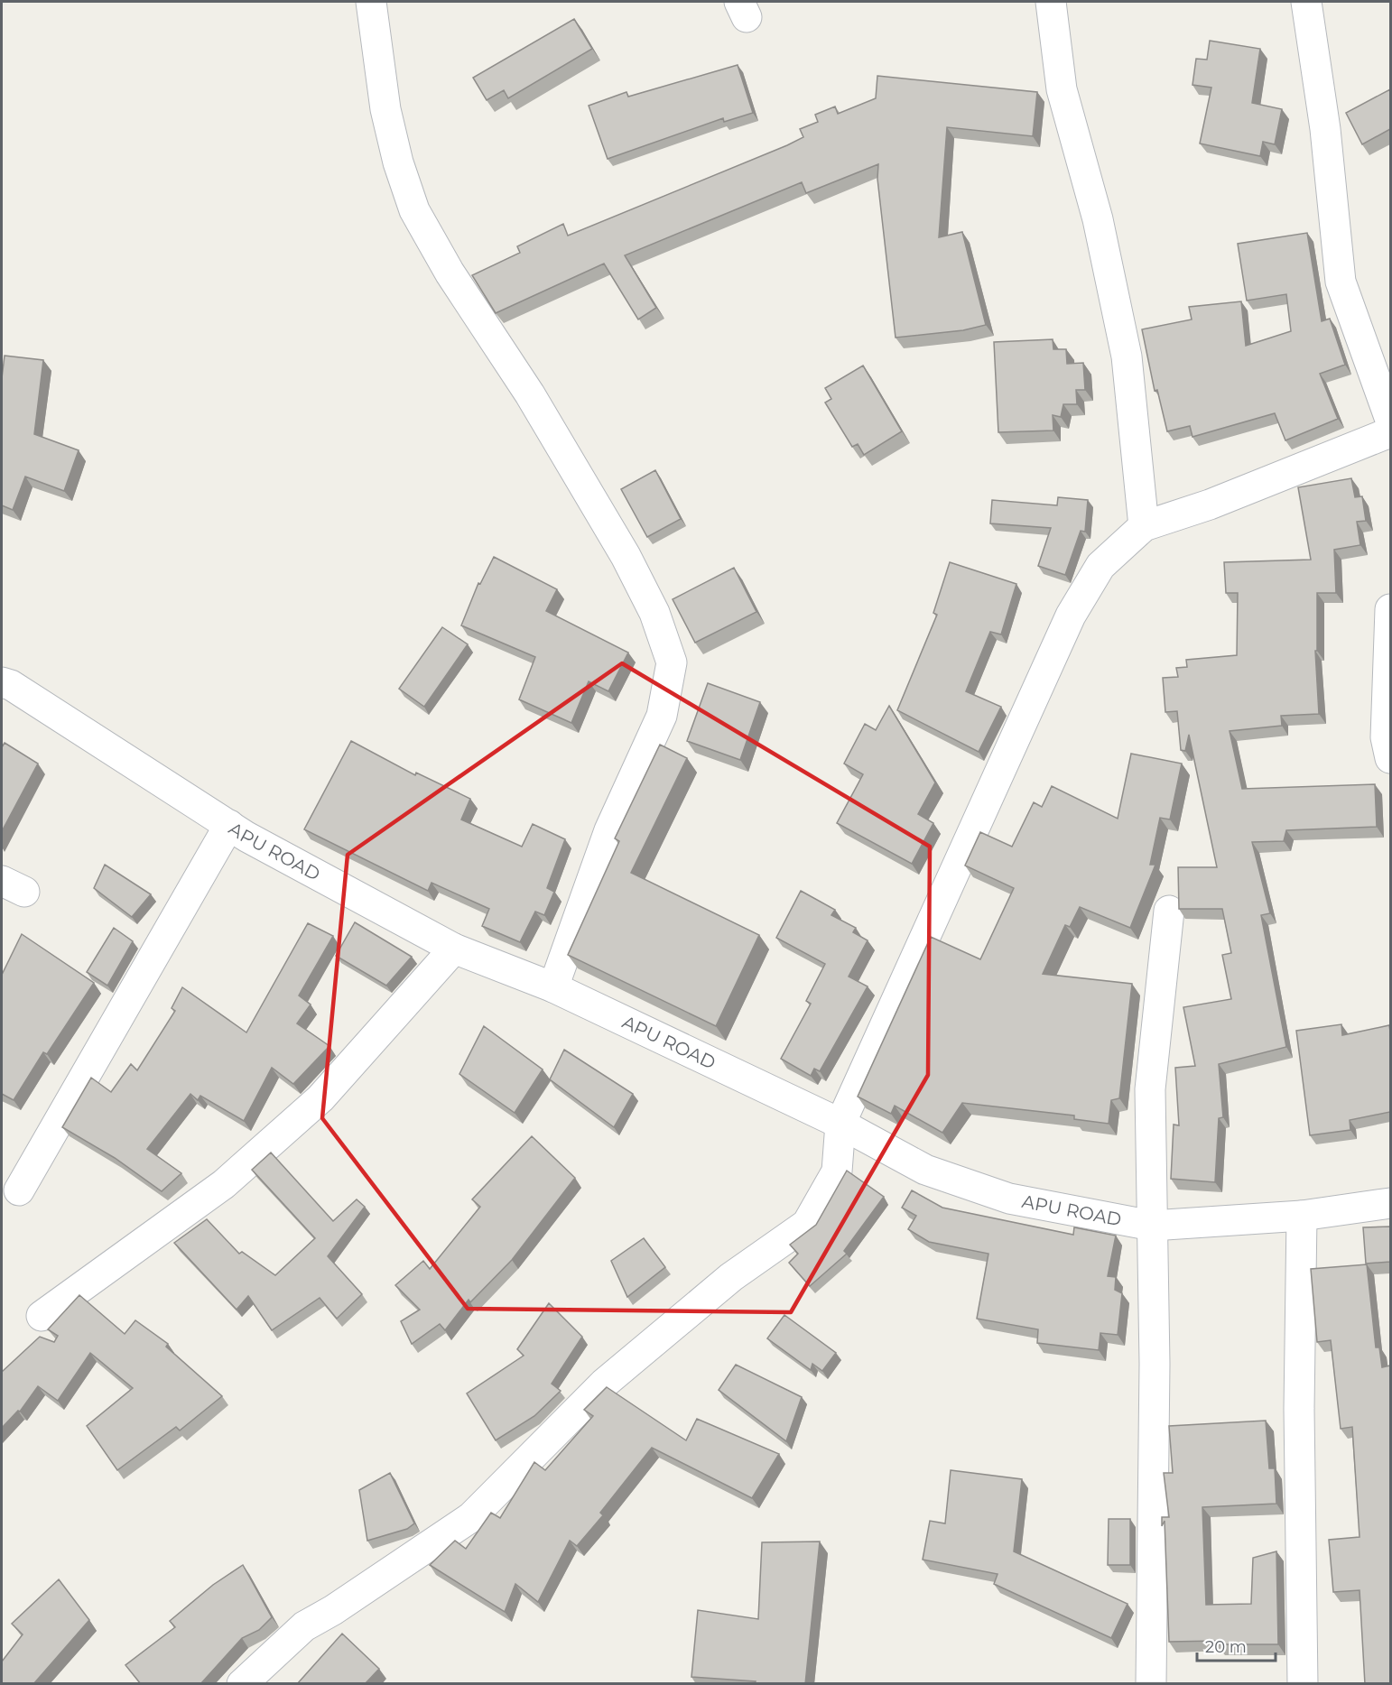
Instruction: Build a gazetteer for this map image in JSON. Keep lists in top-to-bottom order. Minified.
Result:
{"streets":{"street":["APU ROAD"]},"scale_bar":"20 m"}
